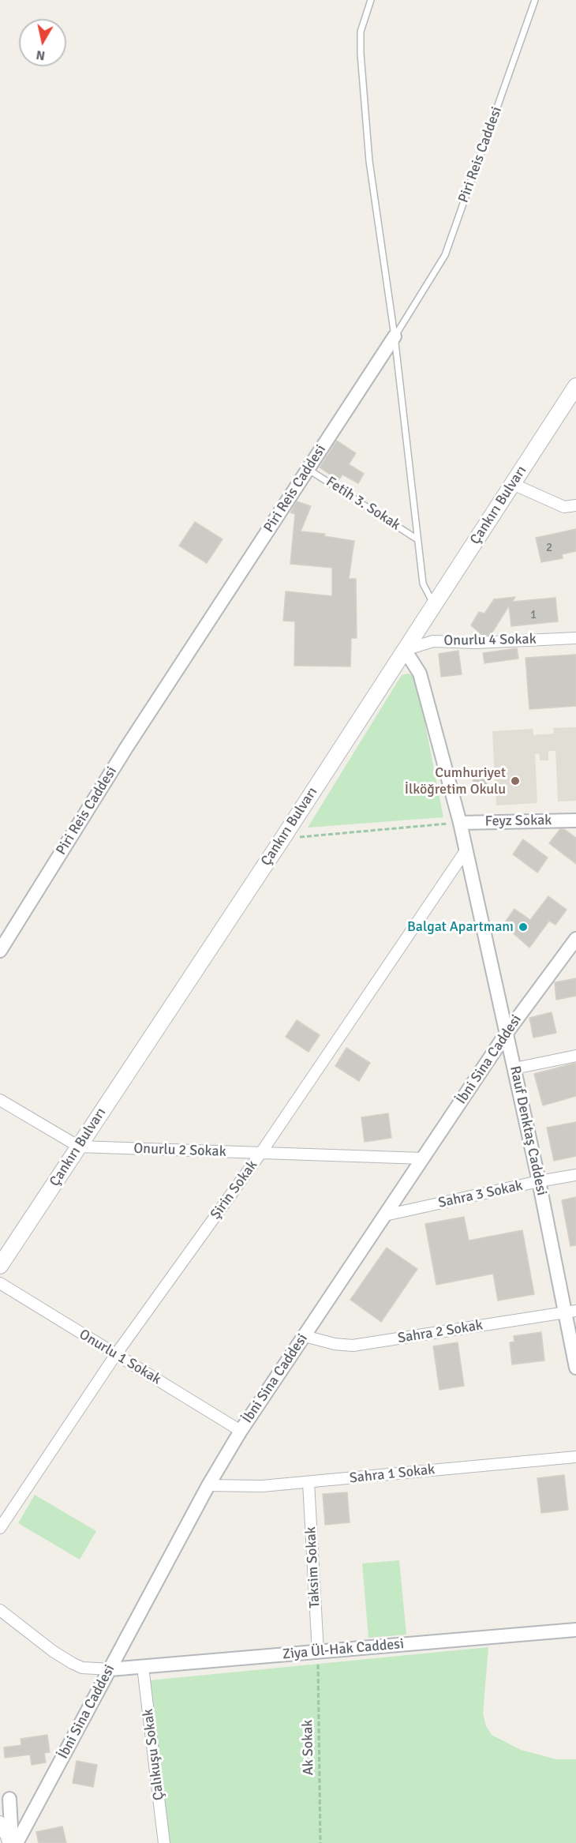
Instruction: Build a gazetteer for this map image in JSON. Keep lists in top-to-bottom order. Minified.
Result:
{"streets":{"main road":["Çankırı Bulvarı"],"street":["Piri Reis Caddesi","Onurlu 4 Sokak","Feyz Sokak","İbni Sina Caddesi","Rauf Denktaş Caddesi","Onurlu 2 Sokak","Şirin Sokak","Sahra 3 Sokak","Sahra 2 Sokak","Onurlu 1 Sokak","Sahra 1 Sokak","Taksim Sokak","Ziya Ül-Hak Caddesi","Çalıkuşu Sokak"],"lane":["Fetih 3. Sokak"],"path":["Ak Sokak"]},"crossings":[["Piri Reis Caddesi","Fetih 3. Sokak"],["Çankırı Bulvarı","Onurlu 4 Sokak"],["Çankırı Bulvarı","Rauf Denktaş Caddesi"],["Çankırı Bulvarı","Onurlu 2 Sokak"],["Onurlu 4 Sokak","Rauf Denktaş Caddesi"],["Feyz Sokak","Rauf Denktaş Caddesi"],["İbni Sina Caddesi","Rauf Denktaş Caddesi"],["İbni Sina Caddesi","Onurlu 2 Sokak"],["İbni Sina Caddesi","Sahra 3 Sokak"],["İbni Sina Caddesi","Sahra 2 Sokak"],["İbni Sina Caddesi","Onurlu 1 Sokak"],["İbni Sina Caddesi","Sahra 1 Sokak"],["İbni Sina Caddesi","Ziya Ül-Hak Caddesi"],["Rauf Denktaş Caddesi","Şirin Sokak"],["Rauf Denktaş Caddesi","Sahra 3 Sokak"],["Rauf Denktaş Caddesi","Sahra 2 Sokak"],["Onurlu 2 Sokak","Şirin Sokak"],["Şirin Sokak","Onurlu 1 Sokak"],["Sahra 1 Sokak","Taksim Sokak"],["Taksim Sokak","Ziya Ül-Hak Caddesi"],["Taksim Sokak","Ak Sokak"],["Ziya Ül-Hak Caddesi","Ak Sokak"],["Ziya Ül-Hak Caddesi","Çalıkuşu Sokak"]],"places":["Cumhuriyet İlköğretim Okulu","Balgat Apartmanı"],"house_numbers":["2","1"],"north":"bottom"}
